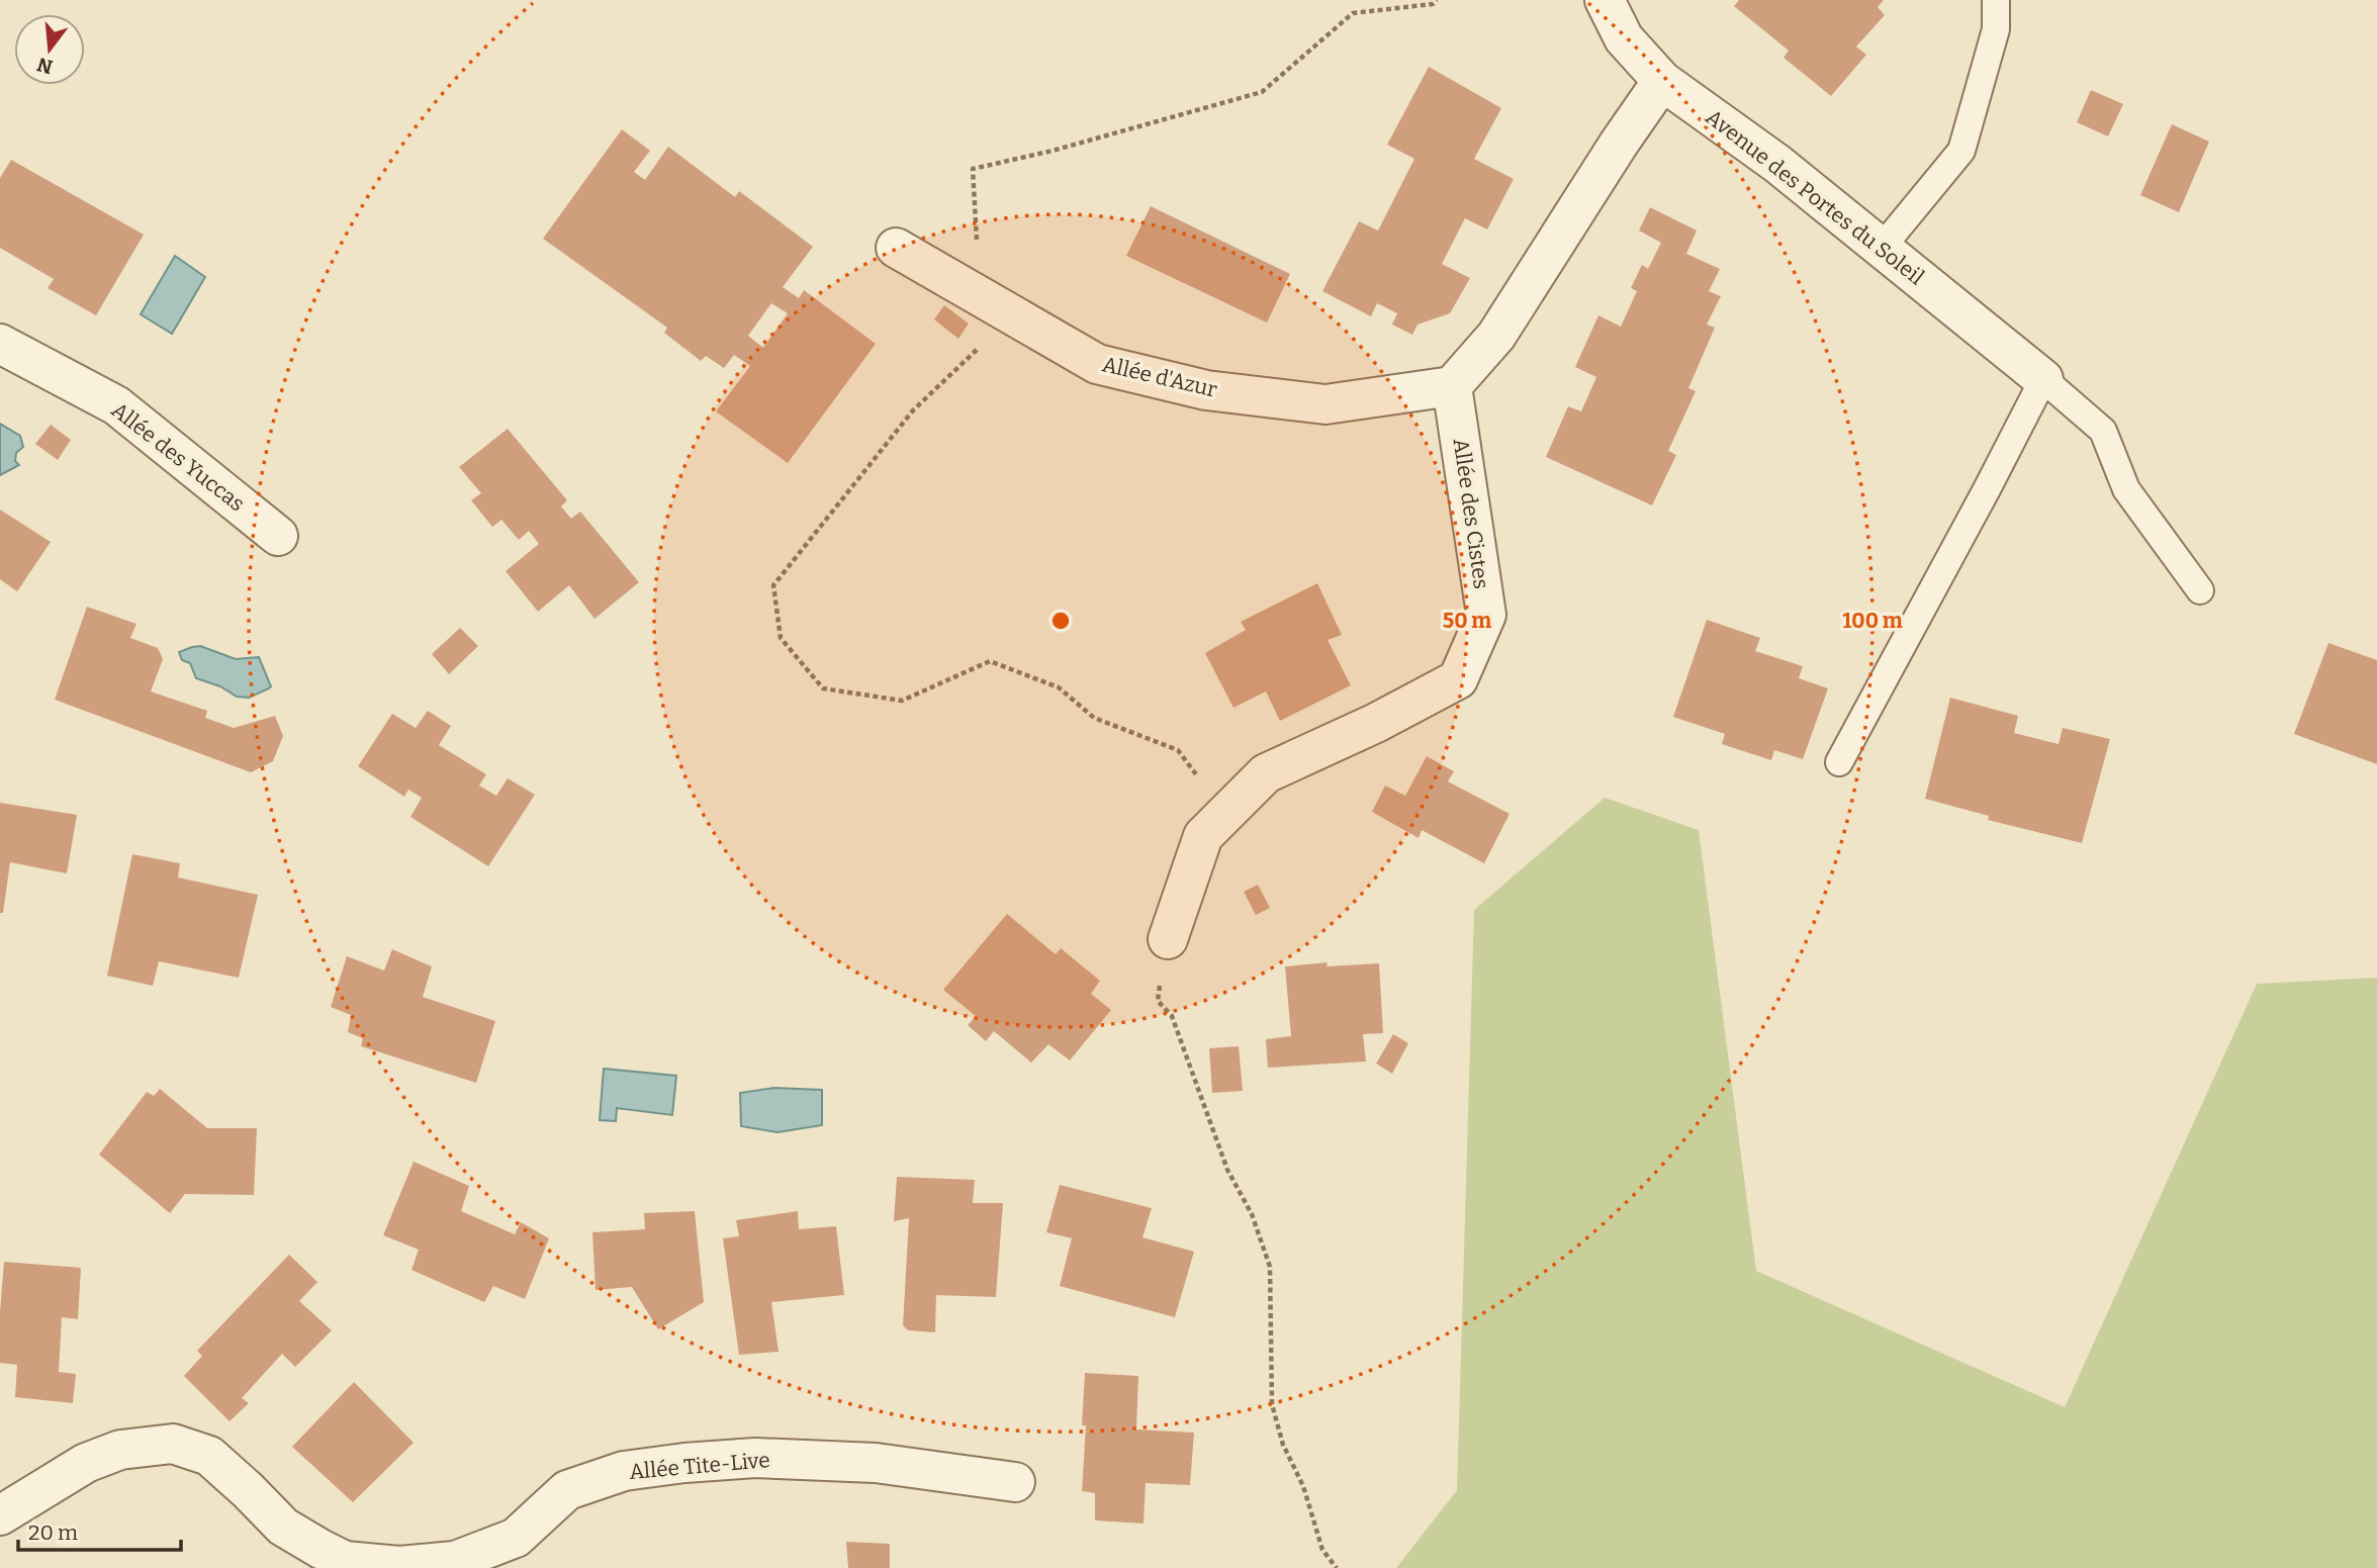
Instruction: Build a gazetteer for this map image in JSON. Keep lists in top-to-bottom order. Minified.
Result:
{"streets":{"street":["Avenue des Portes du Soleil","Allée d'Azur","Allée des Yuccas","Allée des Cistes","Allée Tite-Live"]},"crossings":[["Allée d'Azur","Allée des Cistes"]],"scale_bar":"20 m","north":"bottom","rings":["50 m","100 m"]}
